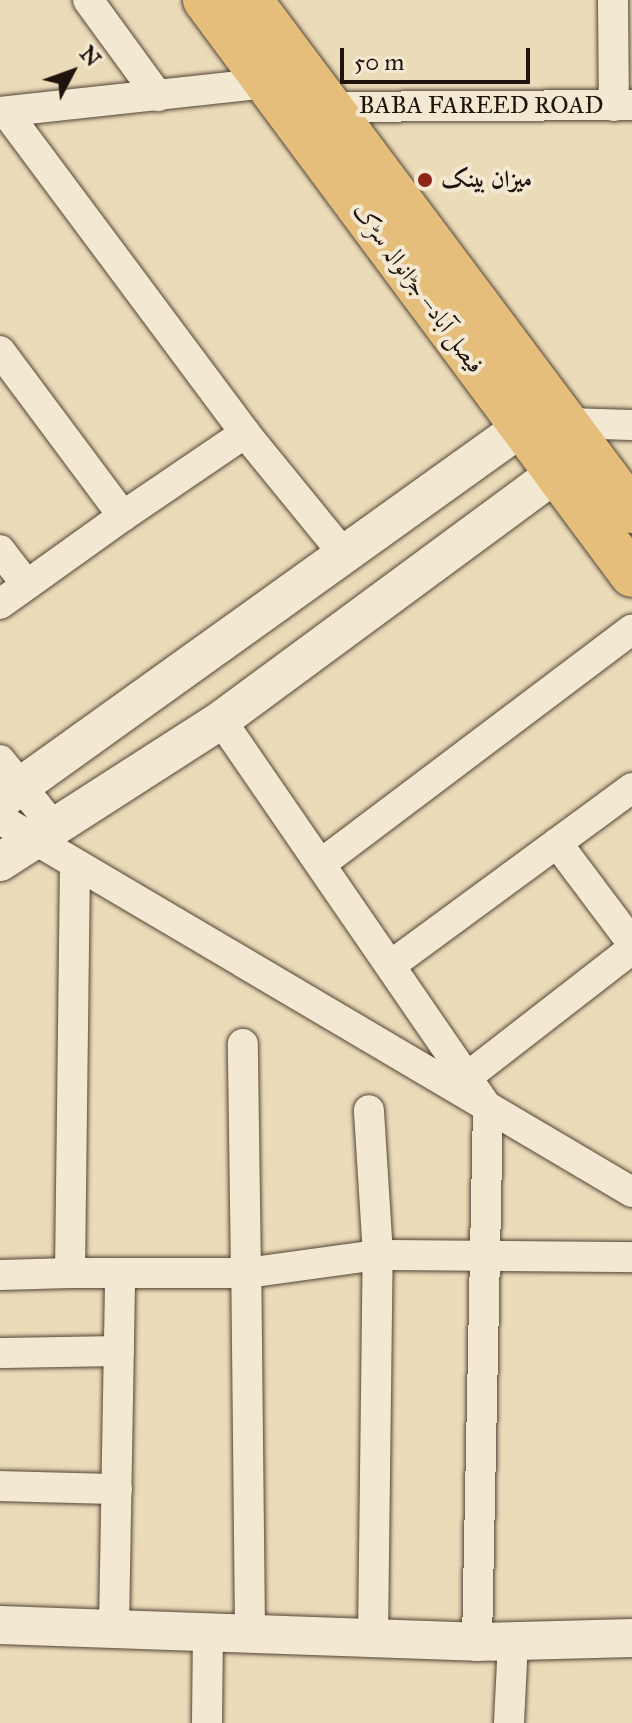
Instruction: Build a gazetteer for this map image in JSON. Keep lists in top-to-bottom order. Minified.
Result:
{"streets":{"main road":["فیصل آباد– جڑانوالہ سڑک"],"street":["BABA FAREED ROAD"]},"crossings":[["BABA FAREED ROAD","فیصل آباد– جڑانوالہ سڑک"]],"places":["میزان بینک"],"scale_bar":"50 m","north":"top right"}
